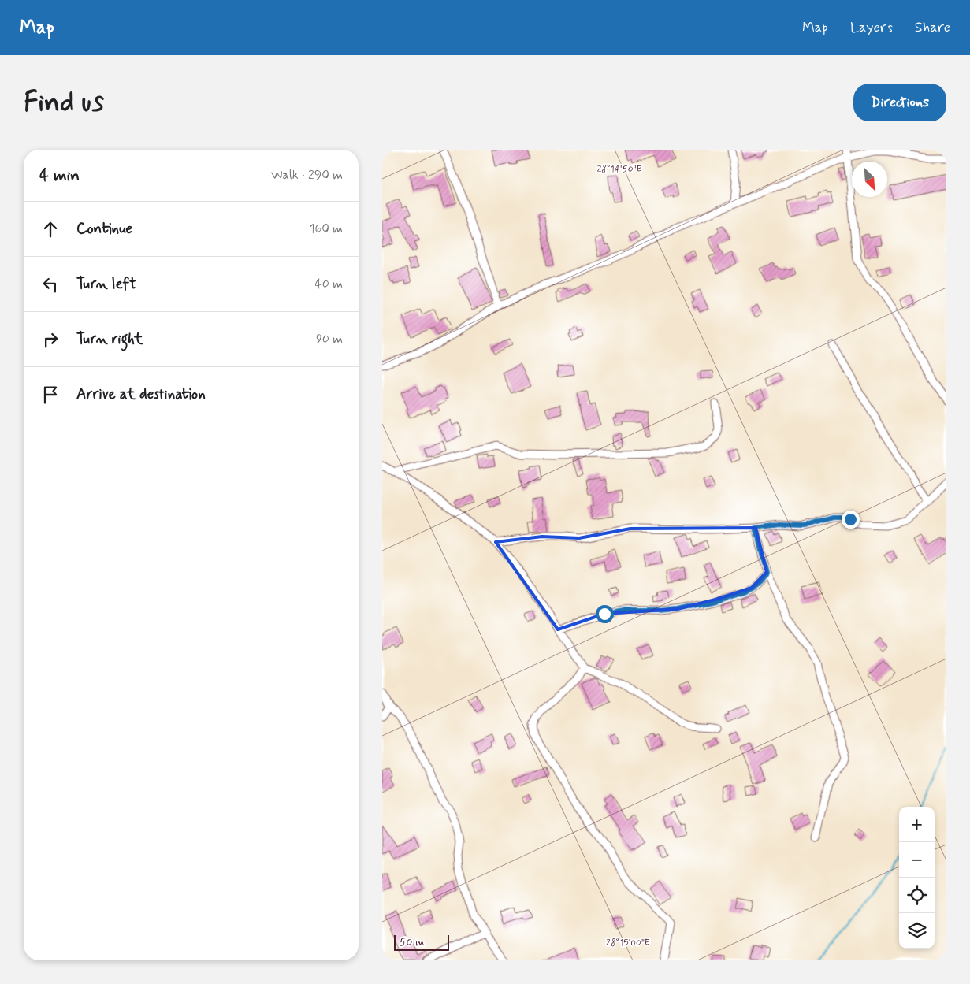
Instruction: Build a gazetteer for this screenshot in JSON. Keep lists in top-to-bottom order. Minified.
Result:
{"scale_bar":"50 m","north":"bottom right","page":{"header":"Map","nav":["Map","Layers","Share"],"buttons":"Directions","title":"Find us","heading":["4 min","Walk · 290 m"],"list":[["Continue","160 m"],["Turn left","40 m"],["Turn right","90 m"],"Arrive at destination"],"map_buttons":["+","−"],"scale":"50 m"},"coordinates":["28°14'50\"E","28°15'00\"E"]}
